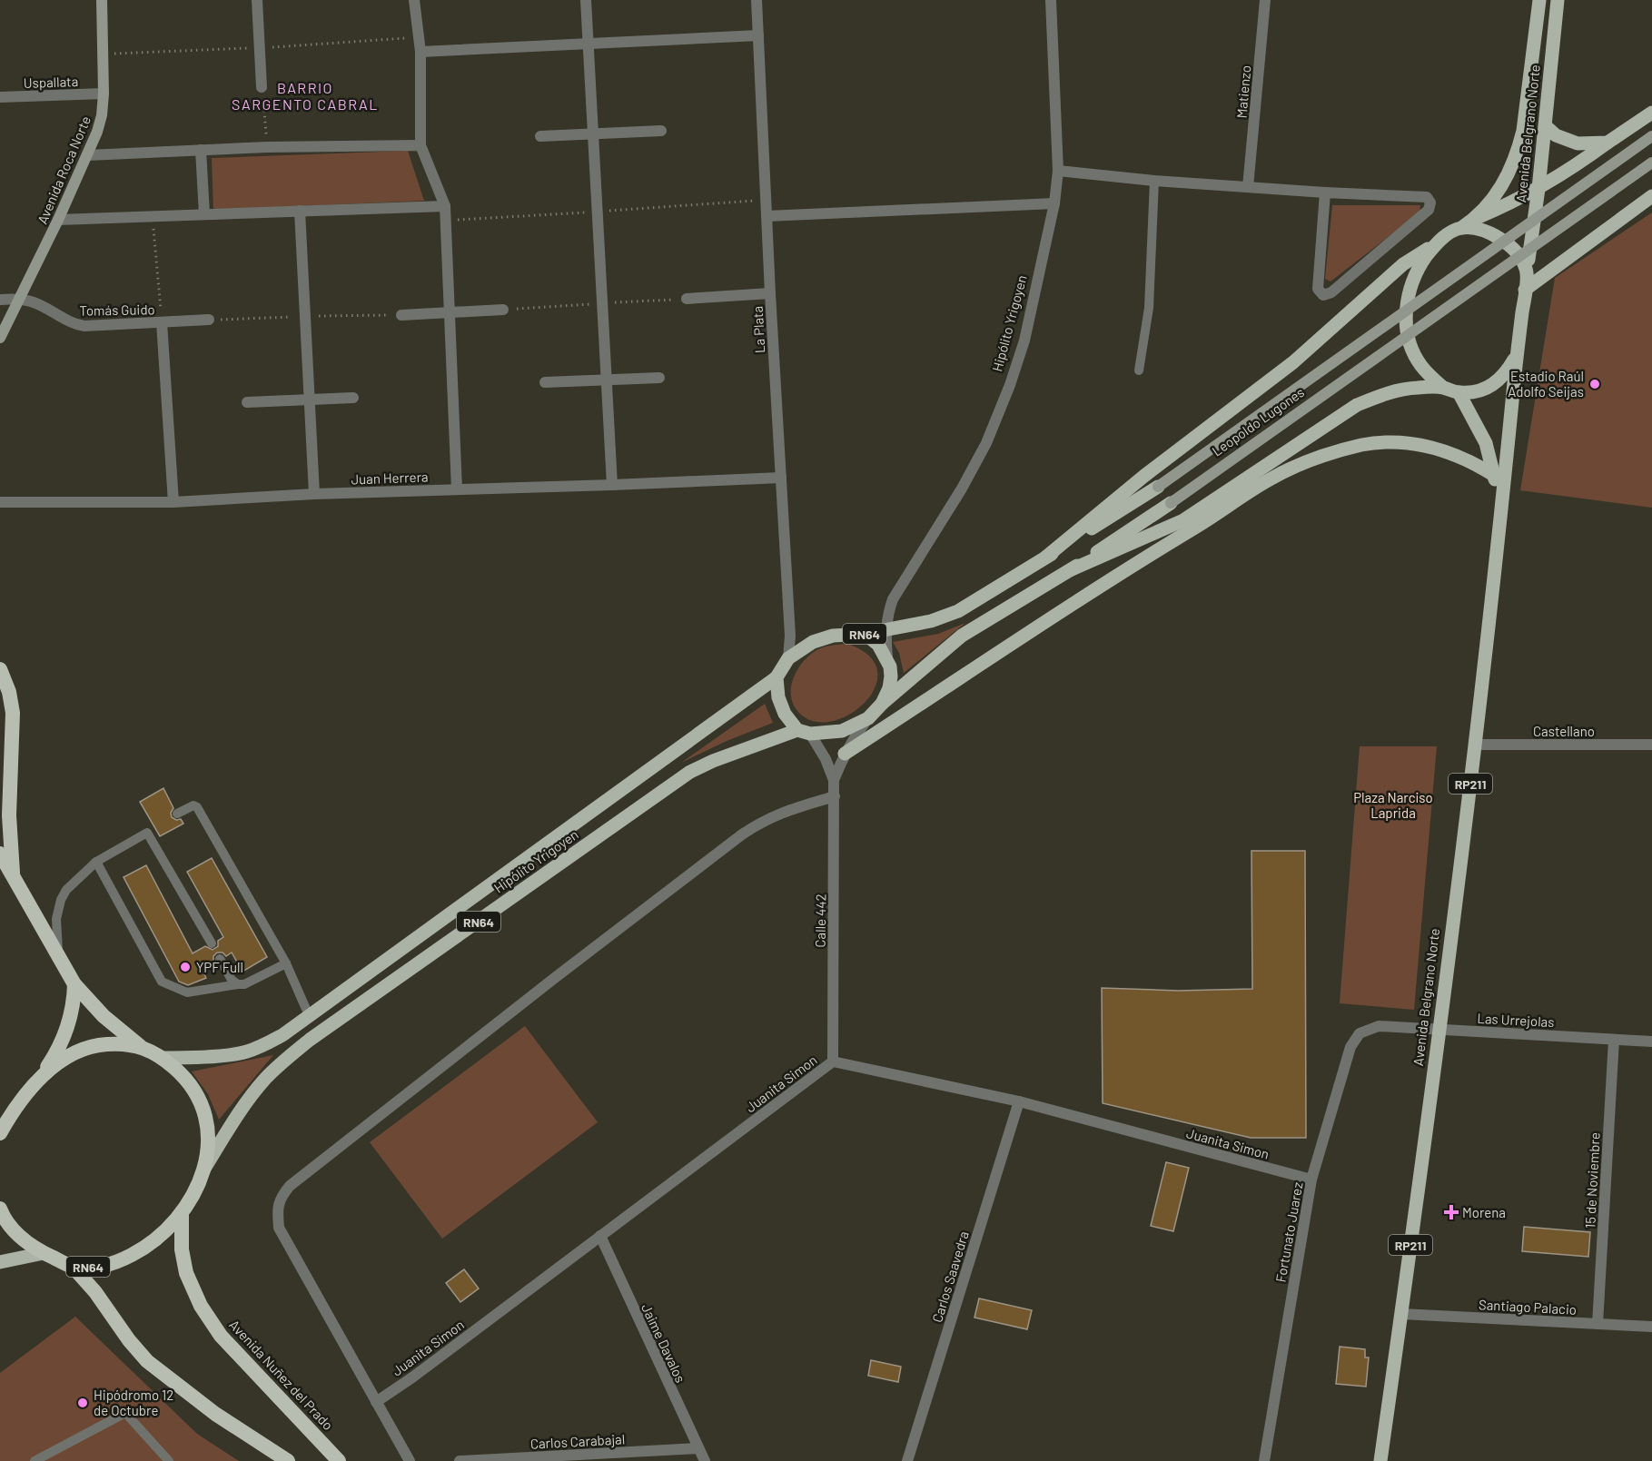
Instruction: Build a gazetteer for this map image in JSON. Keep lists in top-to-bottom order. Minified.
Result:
{"streets":{"highway":["RN64","Avenida Nuñez del Prado"],"main road":["Avenida Belgrano Norte","Avenida Roca Norte","Hipólito Yrigoyen","Leopoldo Lugones","RP211"],"street":["Uspallata","Matienzo","Tomás Guido","La Plata","Juan Herrera","Castellano","Calle 442","Las Urrejolas","Juanita Simon","15 de Noviembre","Fortunato Juarez","Carlos Saavedra","Santiago Palacio","Jaime Davalos","Carlos Carabajal"]},"crossings":[["Uspallata","Avenida Roca Norte"],["Avenida Belgrano Norte","Castellano"],["Avenida Belgrano Norte","Las Urrejolas"],["Avenida Belgrano Norte","Santiago Palacio"],["Avenida Roca Norte","Tomás Guido"],["Hipólito Yrigoyen","La Plata"],["Hipólito Yrigoyen","Leopoldo Lugones"],["Hipólito Yrigoyen","RN64"],["Hipólito Yrigoyen","Calle 442"],["La Plata","Leopoldo Lugones"],["La Plata","Juan Herrera"],["La Plata","RN64"],["La Plata","Calle 442"],["Leopoldo Lugones","RN64"],["Leopoldo Lugones","Calle 442"],["RN64","Calle 442"],["RN64","Avenida Nuñez del Prado"],["Calle 442","Juanita Simon"],["Las Urrejolas","15 de Noviembre"],["Las Urrejolas","Fortunato Juarez"],["Juanita Simon","Fortunato Juarez"],["Juanita Simon","Carlos Saavedra"],["Juanita Simon","Jaime Davalos"],["15 de Noviembre","Santiago Palacio"],["Jaime Davalos","Carlos Carabajal"]],"districts":["BARRIO SARGENTO CABRAL"],"parks":["Plaza Narciso Laprida"],"places":{"other":["Estadio Raúl Adolfo Seijas","YPF Full","Hipódromo 12 de Octubre"],"health":["Morena"]}}
